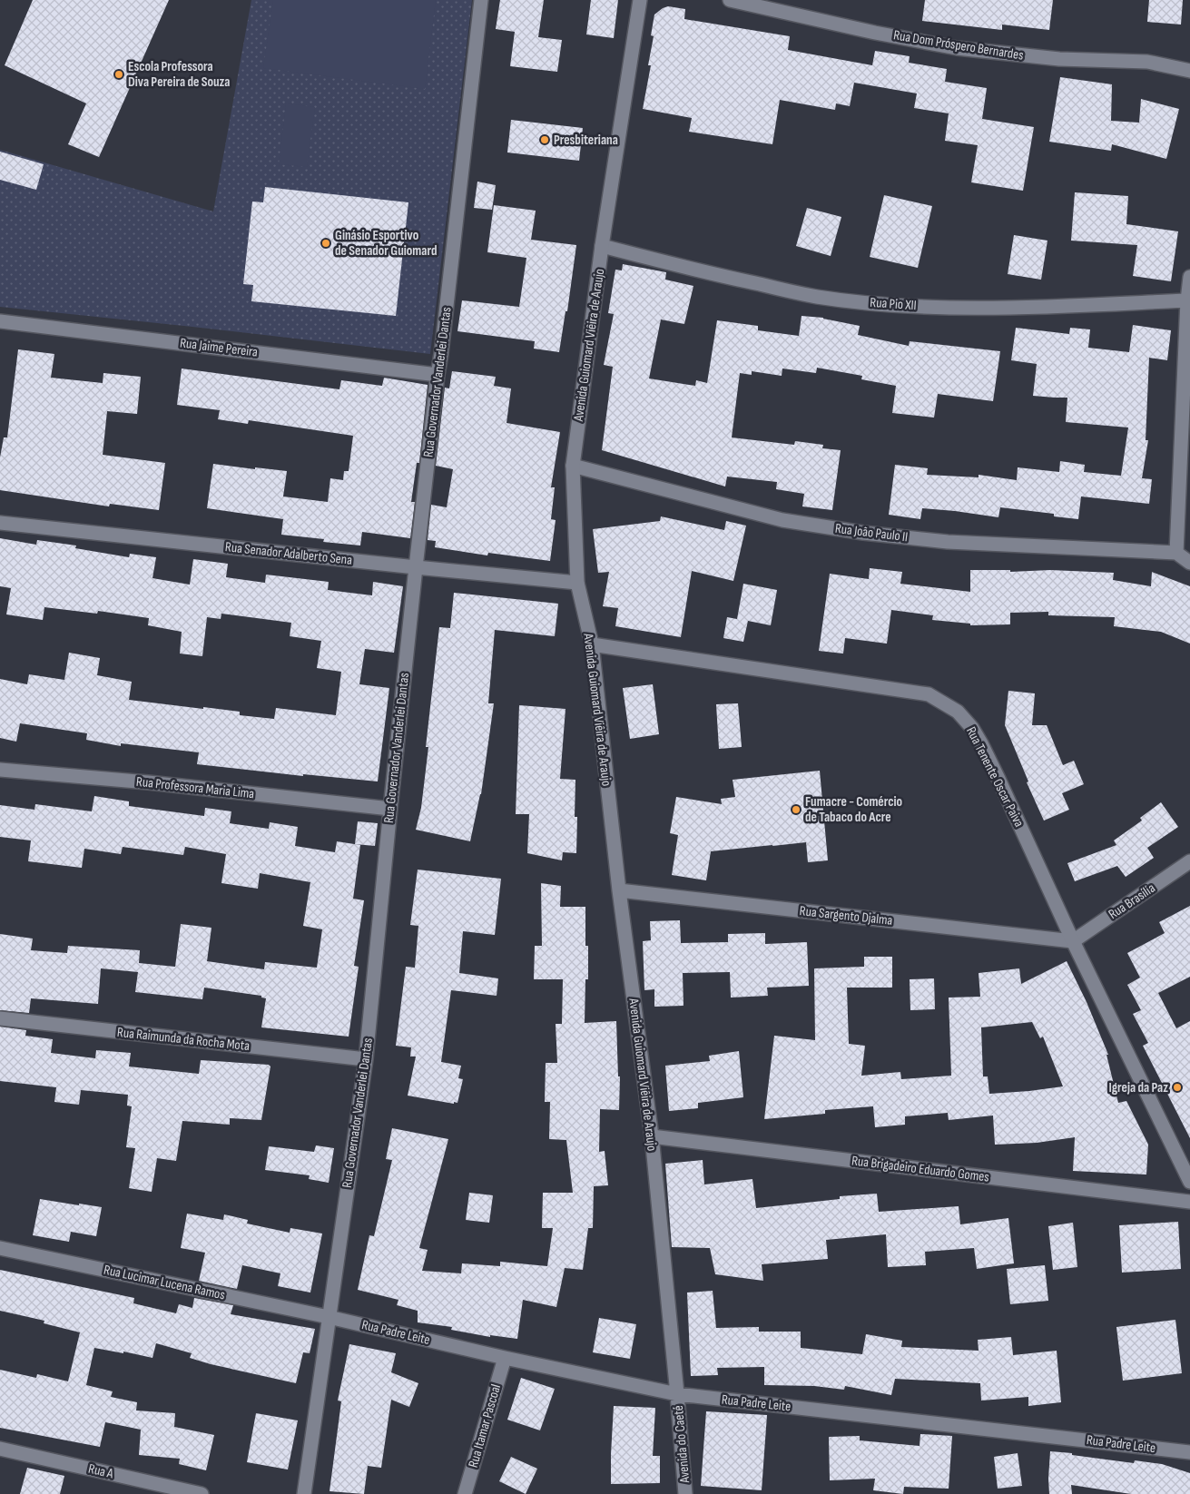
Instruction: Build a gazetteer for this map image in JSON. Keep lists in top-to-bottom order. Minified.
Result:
{"streets":{"street":["Rua Dom Próspero Bernardes","Rua Pio XII","Avenida Guiomard Viêira de Araujo","Rua Jaime Pereira","Rua Governador Vanderlei Dantas","Rua João Paulo II","Rua Senador Adalberto Sena","Rua Tenente Oscar Paiva","Rua Professora Maria Lima","Rua Brasília","Rua Sargento Djalma","Rua Raimunda da Rocha Mota","Rua Brigadeiro Eduardo Gomes","Rua Lucimar Lucena Ramos","Rua Padre Leite","Rua Itamar Pascoal","Avenida do Caeté","Rua A"]},"crossings":[["Rua Pio XII","Avenida Guiomard Viêira de Araujo"],["Avenida Guiomard Viêira de Araujo","Rua João Paulo II"],["Avenida Guiomard Viêira de Araujo","Rua Senador Adalberto Sena"],["Avenida Guiomard Viêira de Araujo","Rua Tenente Oscar Paiva"],["Avenida Guiomard Viêira de Araujo","Rua Sargento Djalma"],["Avenida Guiomard Viêira de Araujo","Rua Brigadeiro Eduardo Gomes"],["Avenida Guiomard Viêira de Araujo","Rua Padre Leite"],["Avenida Guiomard Viêira de Araujo","Avenida do Caeté"],["Rua Jaime Pereira","Rua Governador Vanderlei Dantas"],["Rua Governador Vanderlei Dantas","Rua Senador Adalberto Sena"],["Rua Governador Vanderlei Dantas","Rua Professora Maria Lima"],["Rua Governador Vanderlei Dantas","Rua Raimunda da Rocha Mota"],["Rua Governador Vanderlei Dantas","Rua Lucimar Lucena Ramos"],["Rua Governador Vanderlei Dantas","Rua Padre Leite"],["Rua Tenente Oscar Paiva","Rua Brasília"],["Rua Tenente Oscar Paiva","Rua Sargento Djalma"],["Rua Brasília","Rua Sargento Djalma"],["Rua Lucimar Lucena Ramos","Rua Padre Leite"],["Rua Padre Leite","Rua Itamar Pascoal"],["Rua Padre Leite","Avenida do Caeté"]],"places":["Escola Professora Diva Pereira de Souza","Presbiteriana","Ginásio Esportivo de Senador Guiomard","Fumacre - Comércio de Tabaco do Acre","Igreja da Paz"]}
